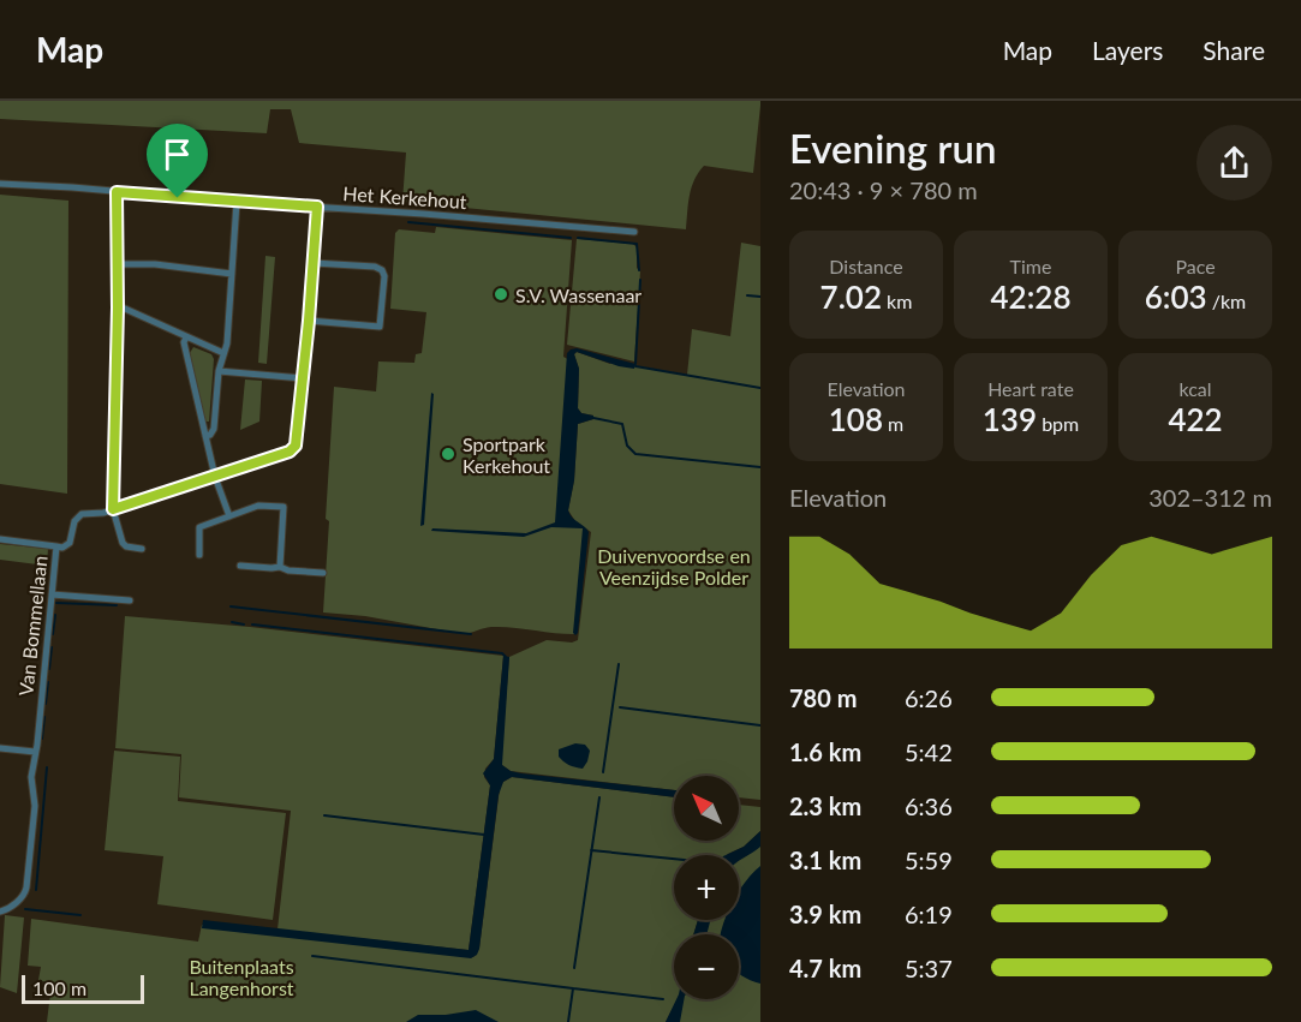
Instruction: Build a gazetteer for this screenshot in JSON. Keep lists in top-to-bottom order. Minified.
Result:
{"streets":{"street":["Het Kerkehout","Van Bommellaan"]},"parks":["Duivenvoordse en Veenzijdse Polder","Buitenplaats Langenhorst"],"places":["S.V. Wassenaar","Sportpark Kerkehout"],"scale_bar":"100 m","north":"top left","page":{"header":"Map","nav":["Map","Layers","Share"],"heading":["Evening run","20:43 · 9 × 780 m"],"stats":[["Distance","7.02 km"],["Time","42:28"],["Pace","6:03 /km"],["Elevation","108 m"],["Heart rate","139 bpm"],["kcal","422"]],"chart":["Elevation","302–312 m"],"list":[{"name":"780 m","note":"6:26"},{"name":"1.6 km","note":"5:42"},{"name":"2.3 km","note":"6:36"},{"name":"3.1 km","note":"5:59"},{"name":"3.9 km","note":"6:19"},{"name":"4.7 km","note":"5:37"}],"map_buttons":["+","−"],"scale":"100 m"}}
